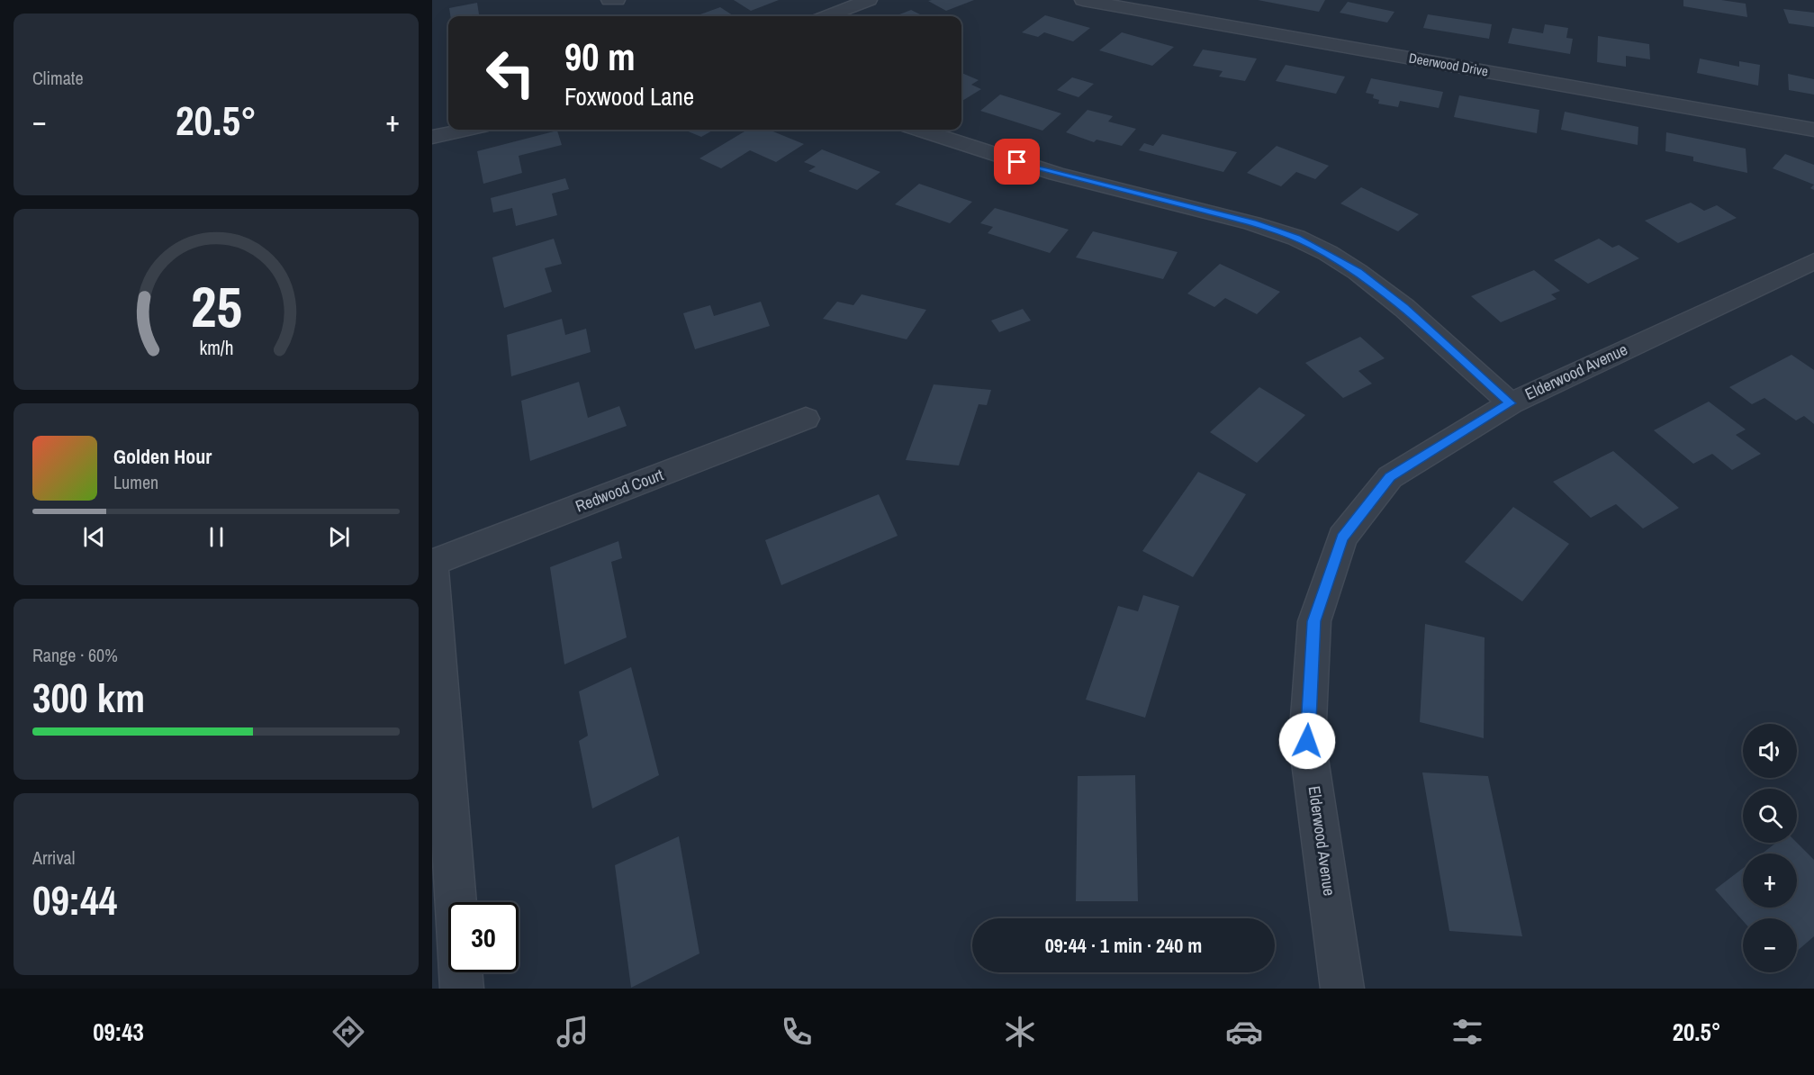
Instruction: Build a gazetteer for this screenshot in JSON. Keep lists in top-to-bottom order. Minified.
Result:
{"streets":{"street":["Deerwood Drive","Elderwood Avenue","Redwood Court"]},"page":{"tile":["Climate",["Range · 60%","300 km"],["Arrival","09:44"]],"turn":["90 m","Foxwood Lane"],"heat":["−","20.5°","+"],"song":["Golden Hour","Lumen"],"map_buttons":["+","−"],"limit":"30","trip":"09:44 · 1 min · 240 m","tabs":["09:43","20.5°"],"gauge":["25","km/h"]}}
